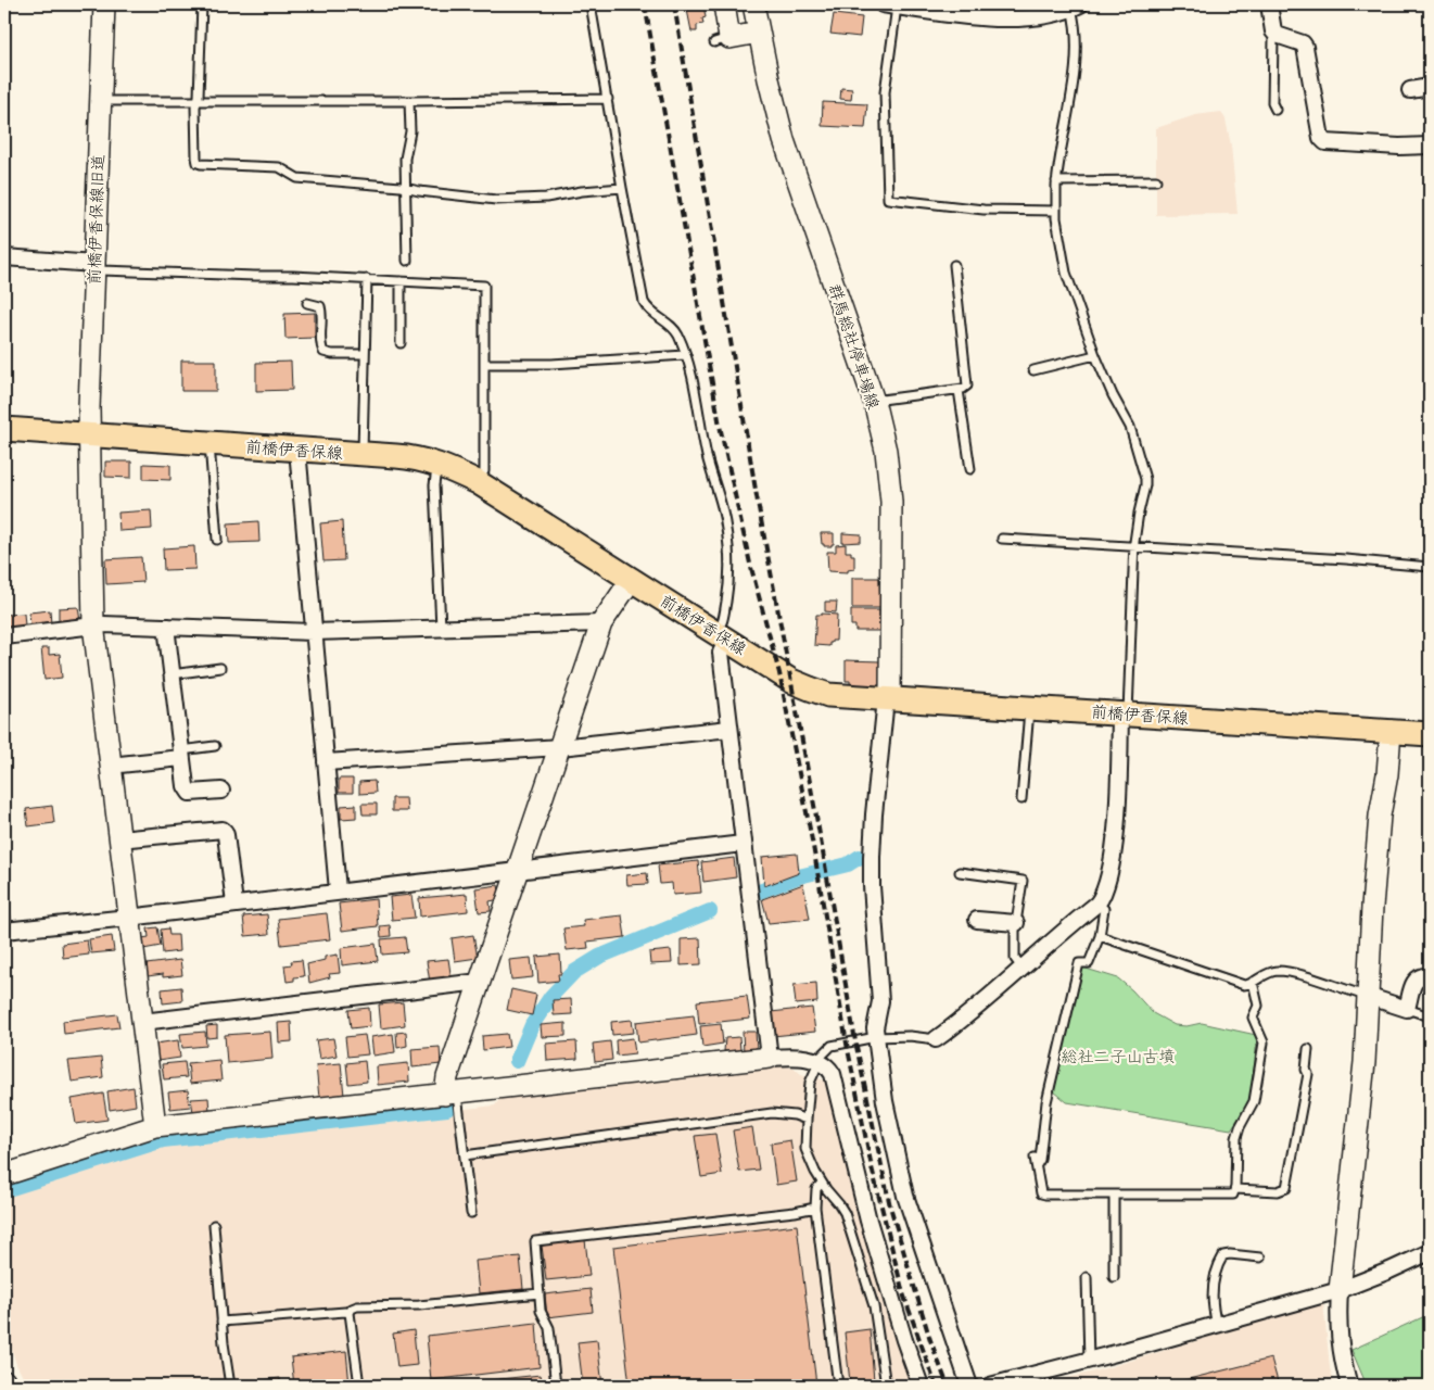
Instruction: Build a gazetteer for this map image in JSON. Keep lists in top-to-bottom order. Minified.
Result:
{"streets":{"main road":["前橋伊香保線"],"street":["前橋伊香保線旧道","群馬総社停車場線"]},"crossings":[["前橋伊香保線旧道","前橋伊香保線"],["群馬総社停車場線","前橋伊香保線"]],"parks":["総社二子山古墳"]}
